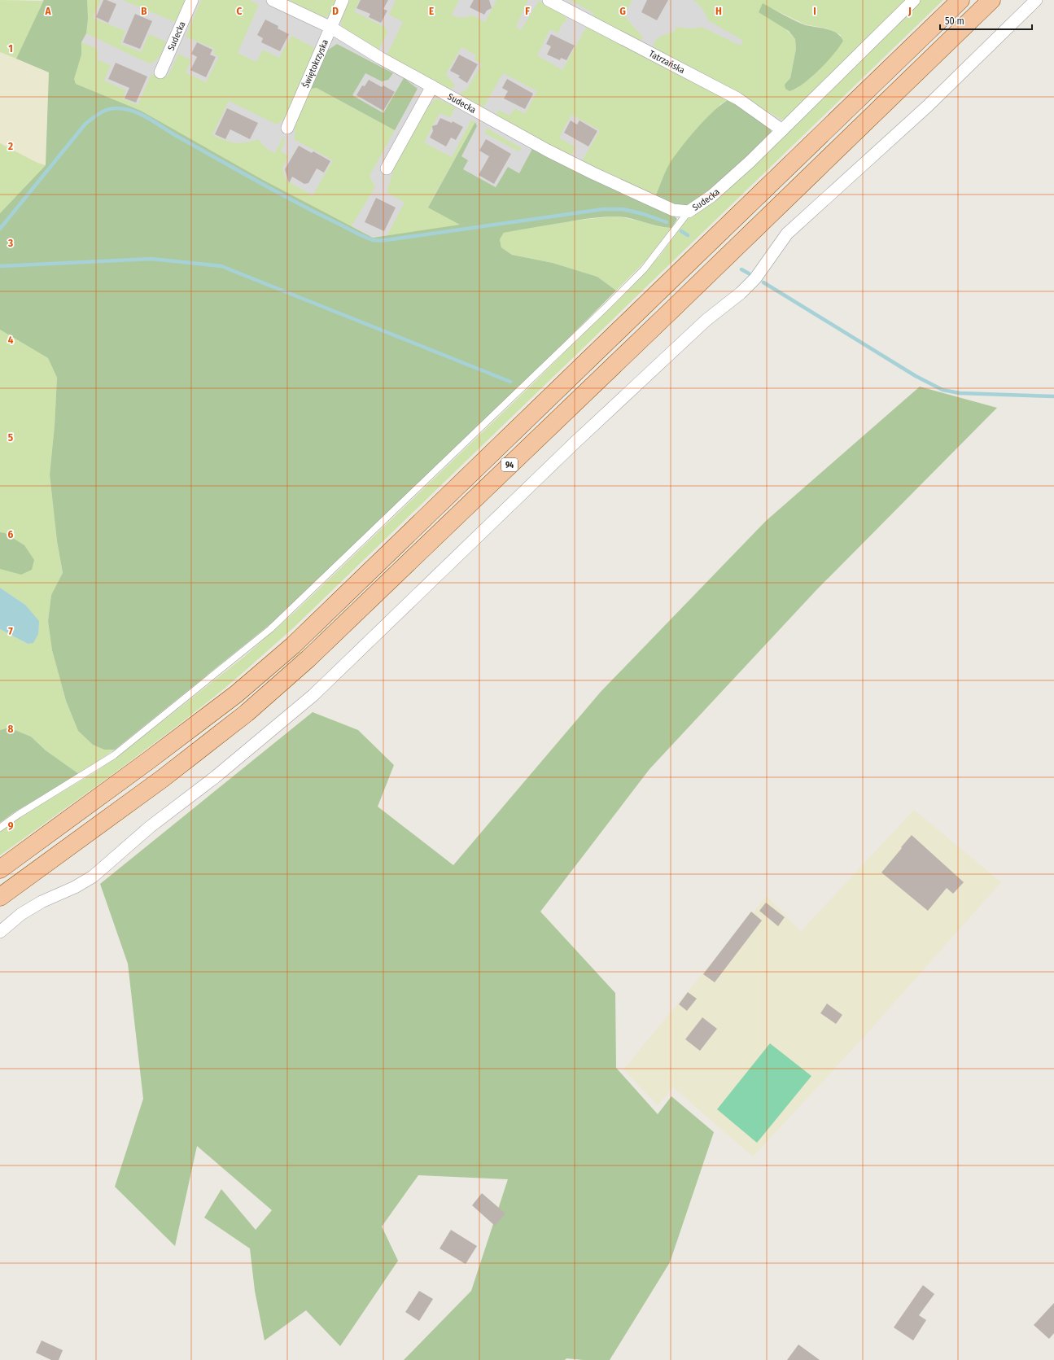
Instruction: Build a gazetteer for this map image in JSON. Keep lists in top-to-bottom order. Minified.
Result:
{"streets":{"main road":["94"],"street":["Sudecka","Tatrzańska","Świętokrzyska"]},"crossings":[["Sudecka","Tatrzańska"],["Sudecka","Świętokrzyska"]],"scale_bar":"50 m","grid":{"columns":["A","B","C","D","E","F","G","H","I","J"],"rows":["1","2","3","4","5","6","7","8","9"]}}
